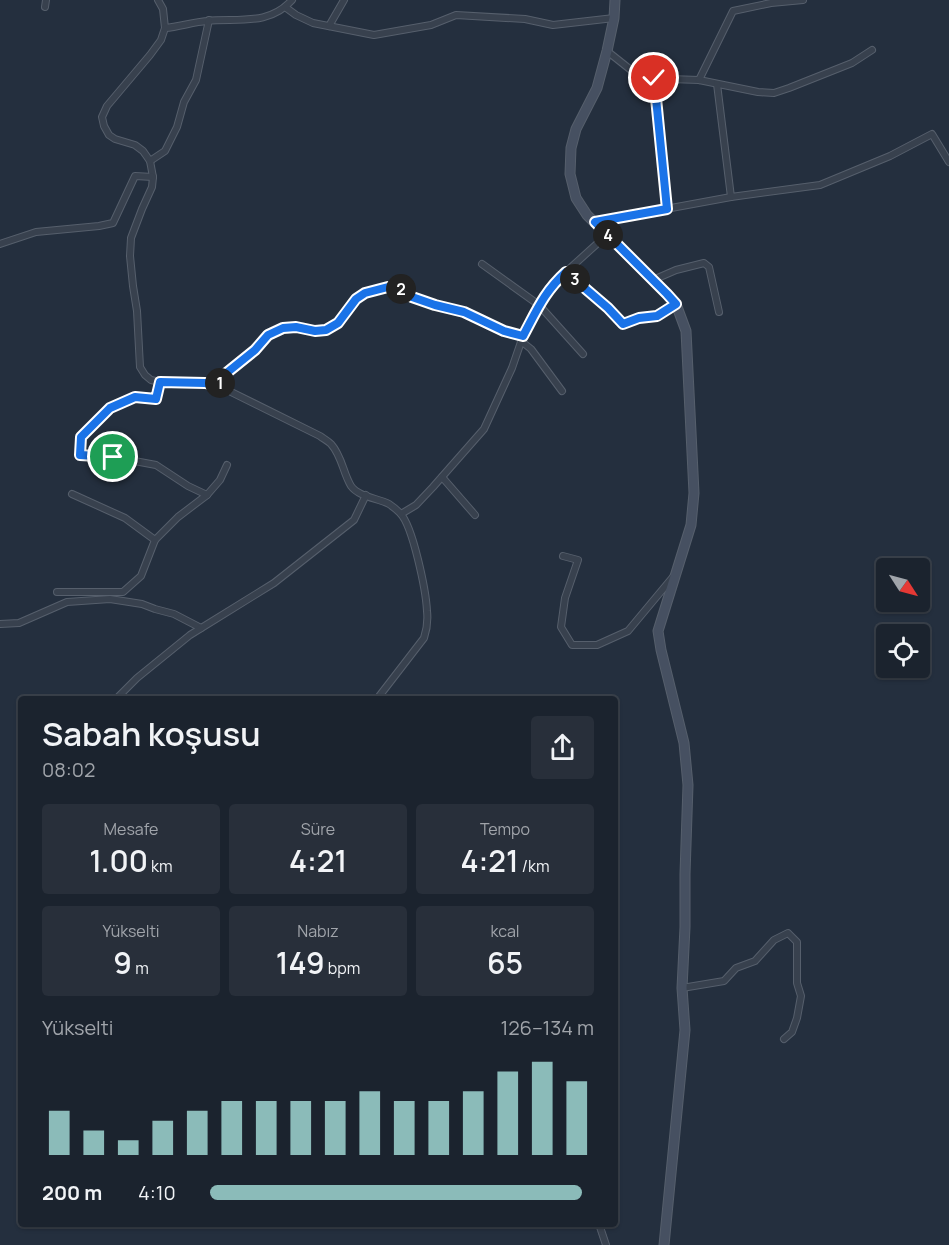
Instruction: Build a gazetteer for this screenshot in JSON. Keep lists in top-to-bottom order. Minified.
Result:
{"north":"bottom right","page":{"pins":["4","3","2","1"],"heading":["Sabah koşusu","08:02"],"stats":[["Mesafe","1.00 km"],["Süre","4:21"],["Tempo","4:21 /km"],["Yükselti","9 m"],["Nabız","149 bpm"],["kcal","65"]],"chart":["Yükselti","126–134 m"],"list":[{"name":"200 m","note":"4:10"}]}}
